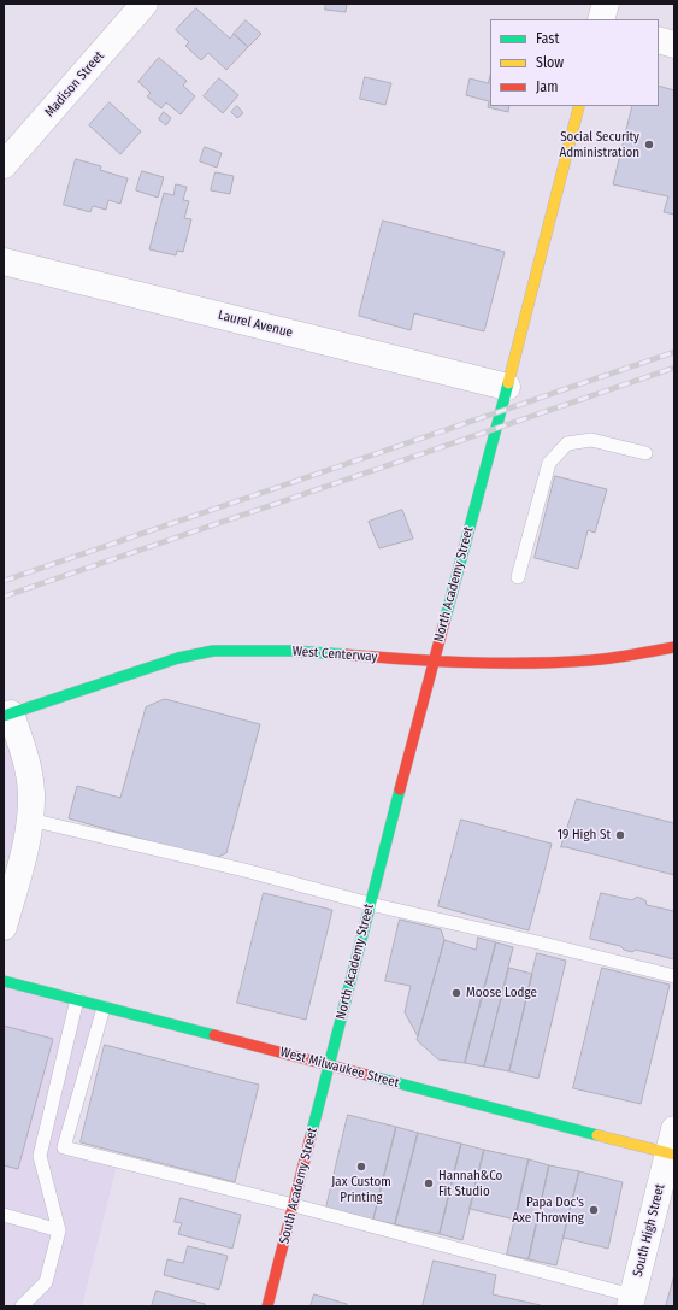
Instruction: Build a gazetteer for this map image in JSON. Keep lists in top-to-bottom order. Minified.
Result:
{"streets":{"main road":["North Academy Street","West Centerway","West Milwaukee Street","South Academy Street"],"street":["Madison Street","Laurel Avenue","South High Street"]},"crossings":[["Laurel Avenue","North Academy Street"],["North Academy Street","West Centerway"],["North Academy Street","West Milwaukee Street"],["North Academy Street","South Academy Street"],["West Milwaukee Street","South Academy Street"],["West Milwaukee Street","South High Street"]],"places":["Social Security Administration","19 High St","Moose Lodge","Jax Custom Printing","Hannah&Co Fit Studio","Papa Doc's Axe Throwing"],"legend":["Fast","Slow","Jam"]}
